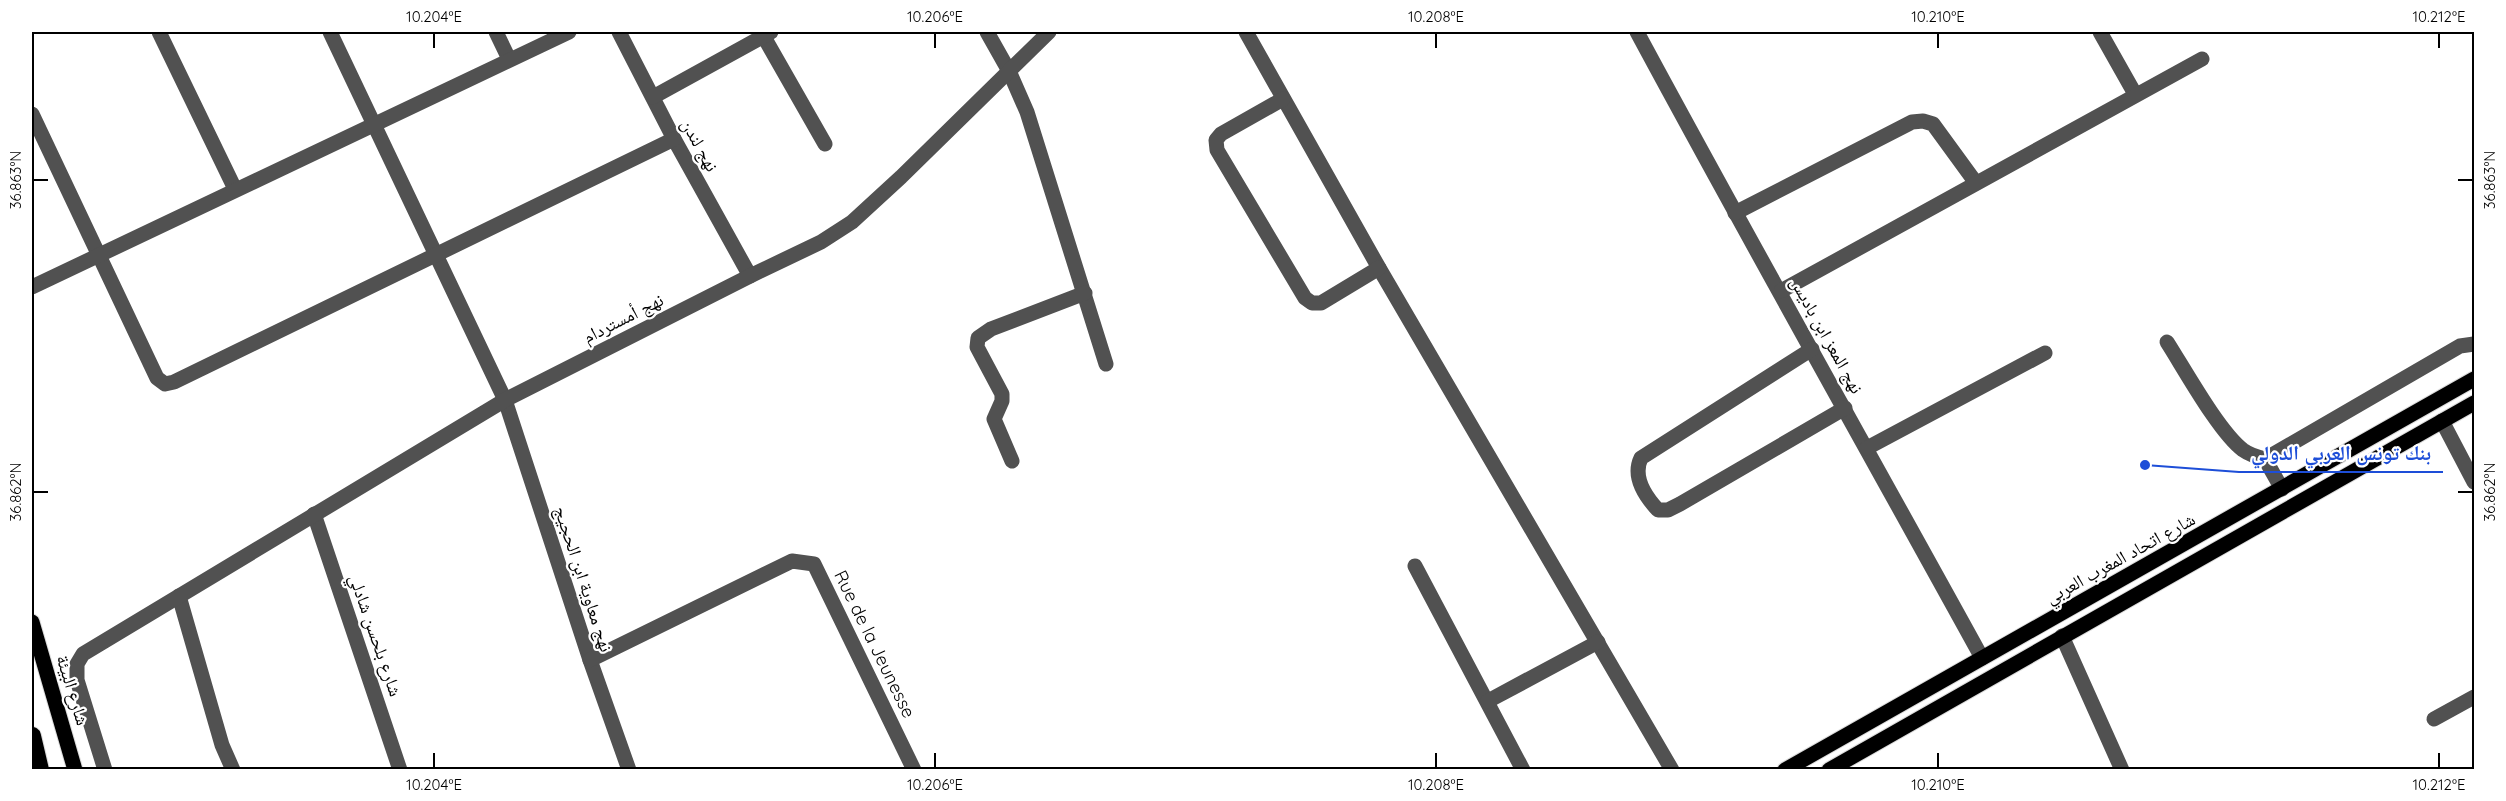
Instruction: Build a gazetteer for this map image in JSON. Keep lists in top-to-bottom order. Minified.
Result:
{"streets":{"main road":["شارع اتحاد المغرب العربي","شارع البيئة"],"street":["نهج لندن","نهج أمستردام","نهج المعز ابن باديس","نهج معاوية ابن الحجيج","شارع بلحسن شادلي","Rue de la Jeunesse"]},"crossings":[["نهج لندن","نهج أمستردام"],["نهج أمستردام","نهج معاوية ابن الحجيج"],["نهج أمستردام","شارع بلحسن شادلي"],["نهج المعز ابن باديس","شارع اتحاد المغرب العربي"],["نهج معاوية ابن الحجيج","Rue de la Jeunesse"]],"places":["بنك تونس العربي الدولي"],"coordinates":["10.204°E","10.206°E","10.208°E","10.210°E","10.212°E","36.863°N","36.862°N"]}
